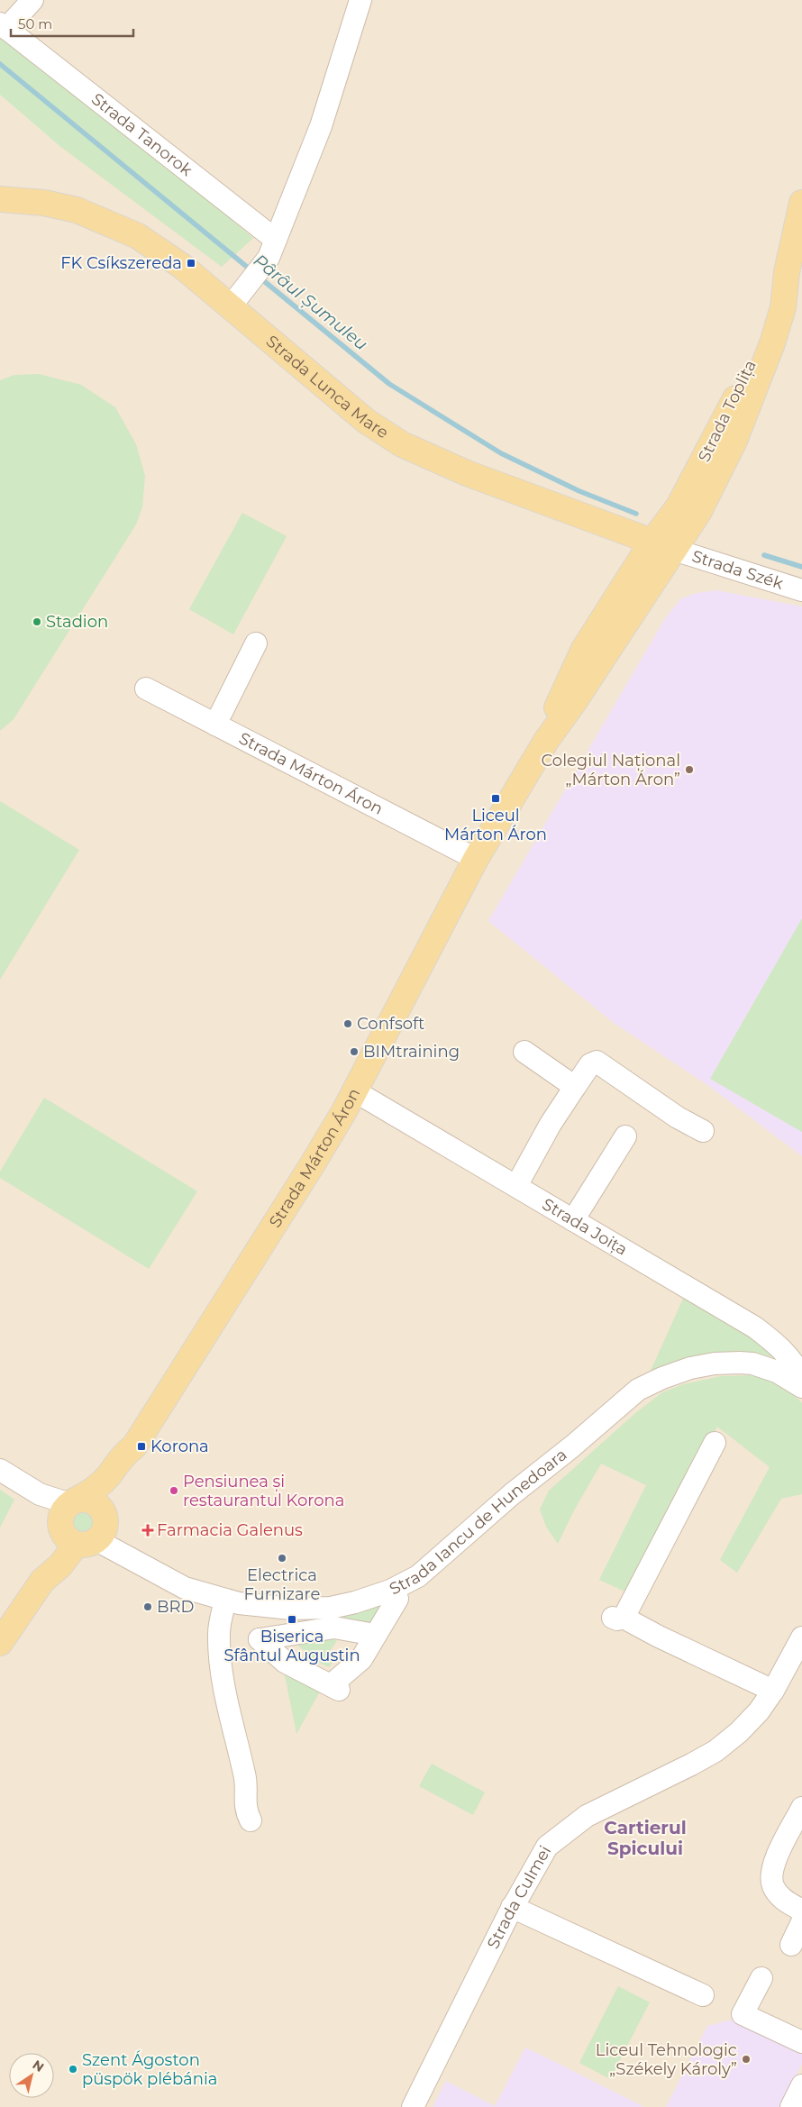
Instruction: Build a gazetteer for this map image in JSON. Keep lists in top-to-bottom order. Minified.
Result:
{"streets":{"main road":["Strada Lunca Mare","Strada Toplița","Strada Márton Áron"],"street":["Strada Tanorok","Strada Szék","Strada Joița","Strada Iancu de Hunedoara","Strada Culmei"]},"crossings":[["Strada Lunca Mare","Strada Toplița"],["Strada Lunca Mare","Strada Szék"],["Strada Lunca Mare","Strada Márton Áron"],["Strada Toplița","Strada Szék"],["Strada Toplița","Strada Márton Áron"],["Strada Szék","Strada Márton Áron"],["Strada Márton Áron","Strada Joița"],["Strada Márton Áron","Strada Iancu de Hunedoara"]],"districts":["Cartierul Spicului"],"water":["Pârâul Șumuleu"],"places":{"transit":["FK Csíkszereda","Liceul Márton Áron","Korona","Biserica Sfântul Augustin"],"other":["Stadion","Colegiul Național „Márton Áron”","Confsoft","BIMtraining","Pensiunea și restaurantul Korona","Electrica Furnizare","BRD","Liceul Tehnologic „Székely Károly”","Szent Ágoston püspök plébánia"],"health":["Farmacia Galenus"]},"scale_bar":"50 m","north":"top right"}
